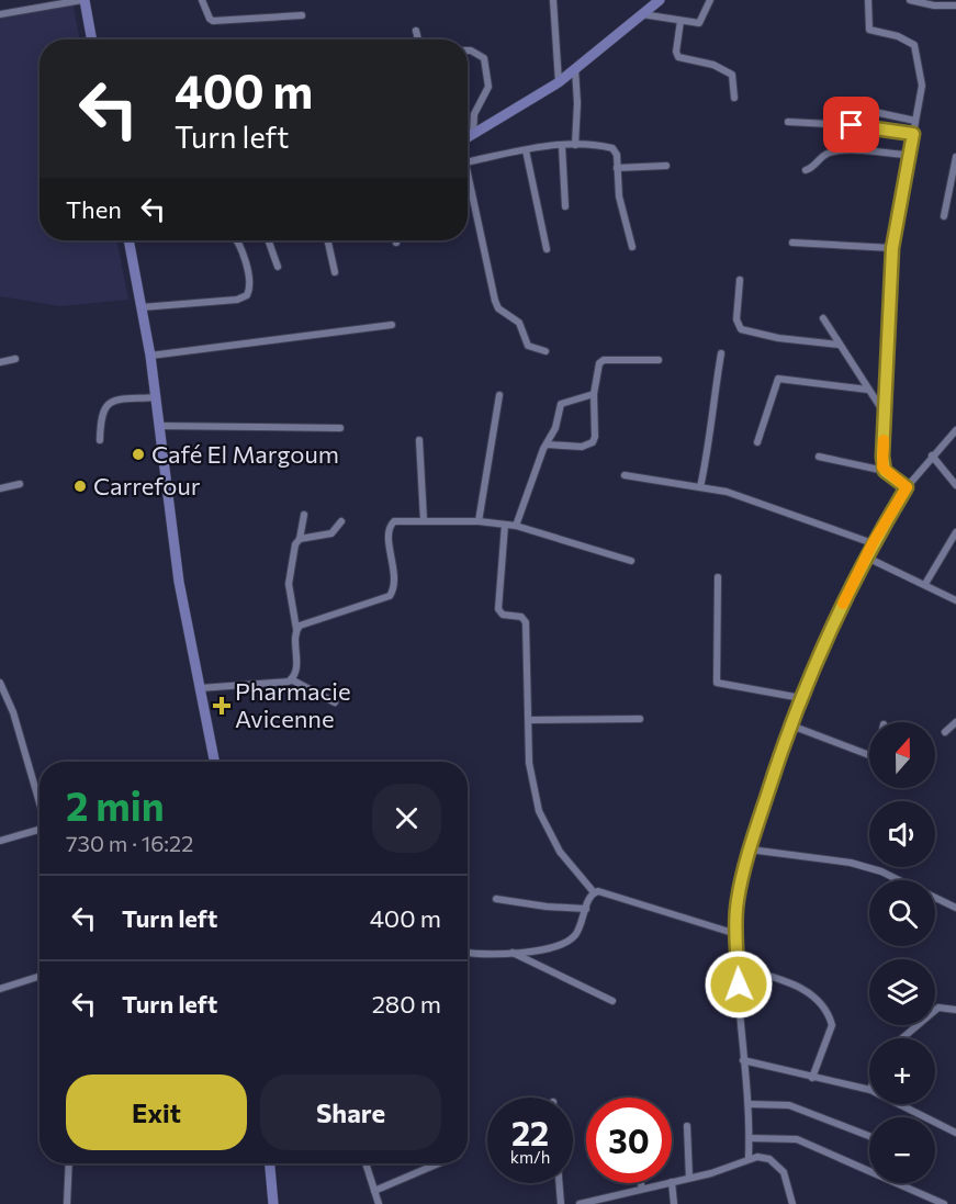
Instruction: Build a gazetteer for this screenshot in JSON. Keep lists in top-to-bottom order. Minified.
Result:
{"places":{"other":["Café El Margoum","Carrefour"],"health":["Pharmacie Avicenne"]},"north":"top","page":{"turn":["400 m","Turn left"],"then":"Then","map_buttons":["+","−"],"heading":["2 min","730 m · 16:22"],"list":[{"name":"Turn left","value":"400 m"},{"name":"Turn left","value":"280 m"}],"buttons":["Exit","Share"],"speed":"22 km/h","limit":"30"}}
